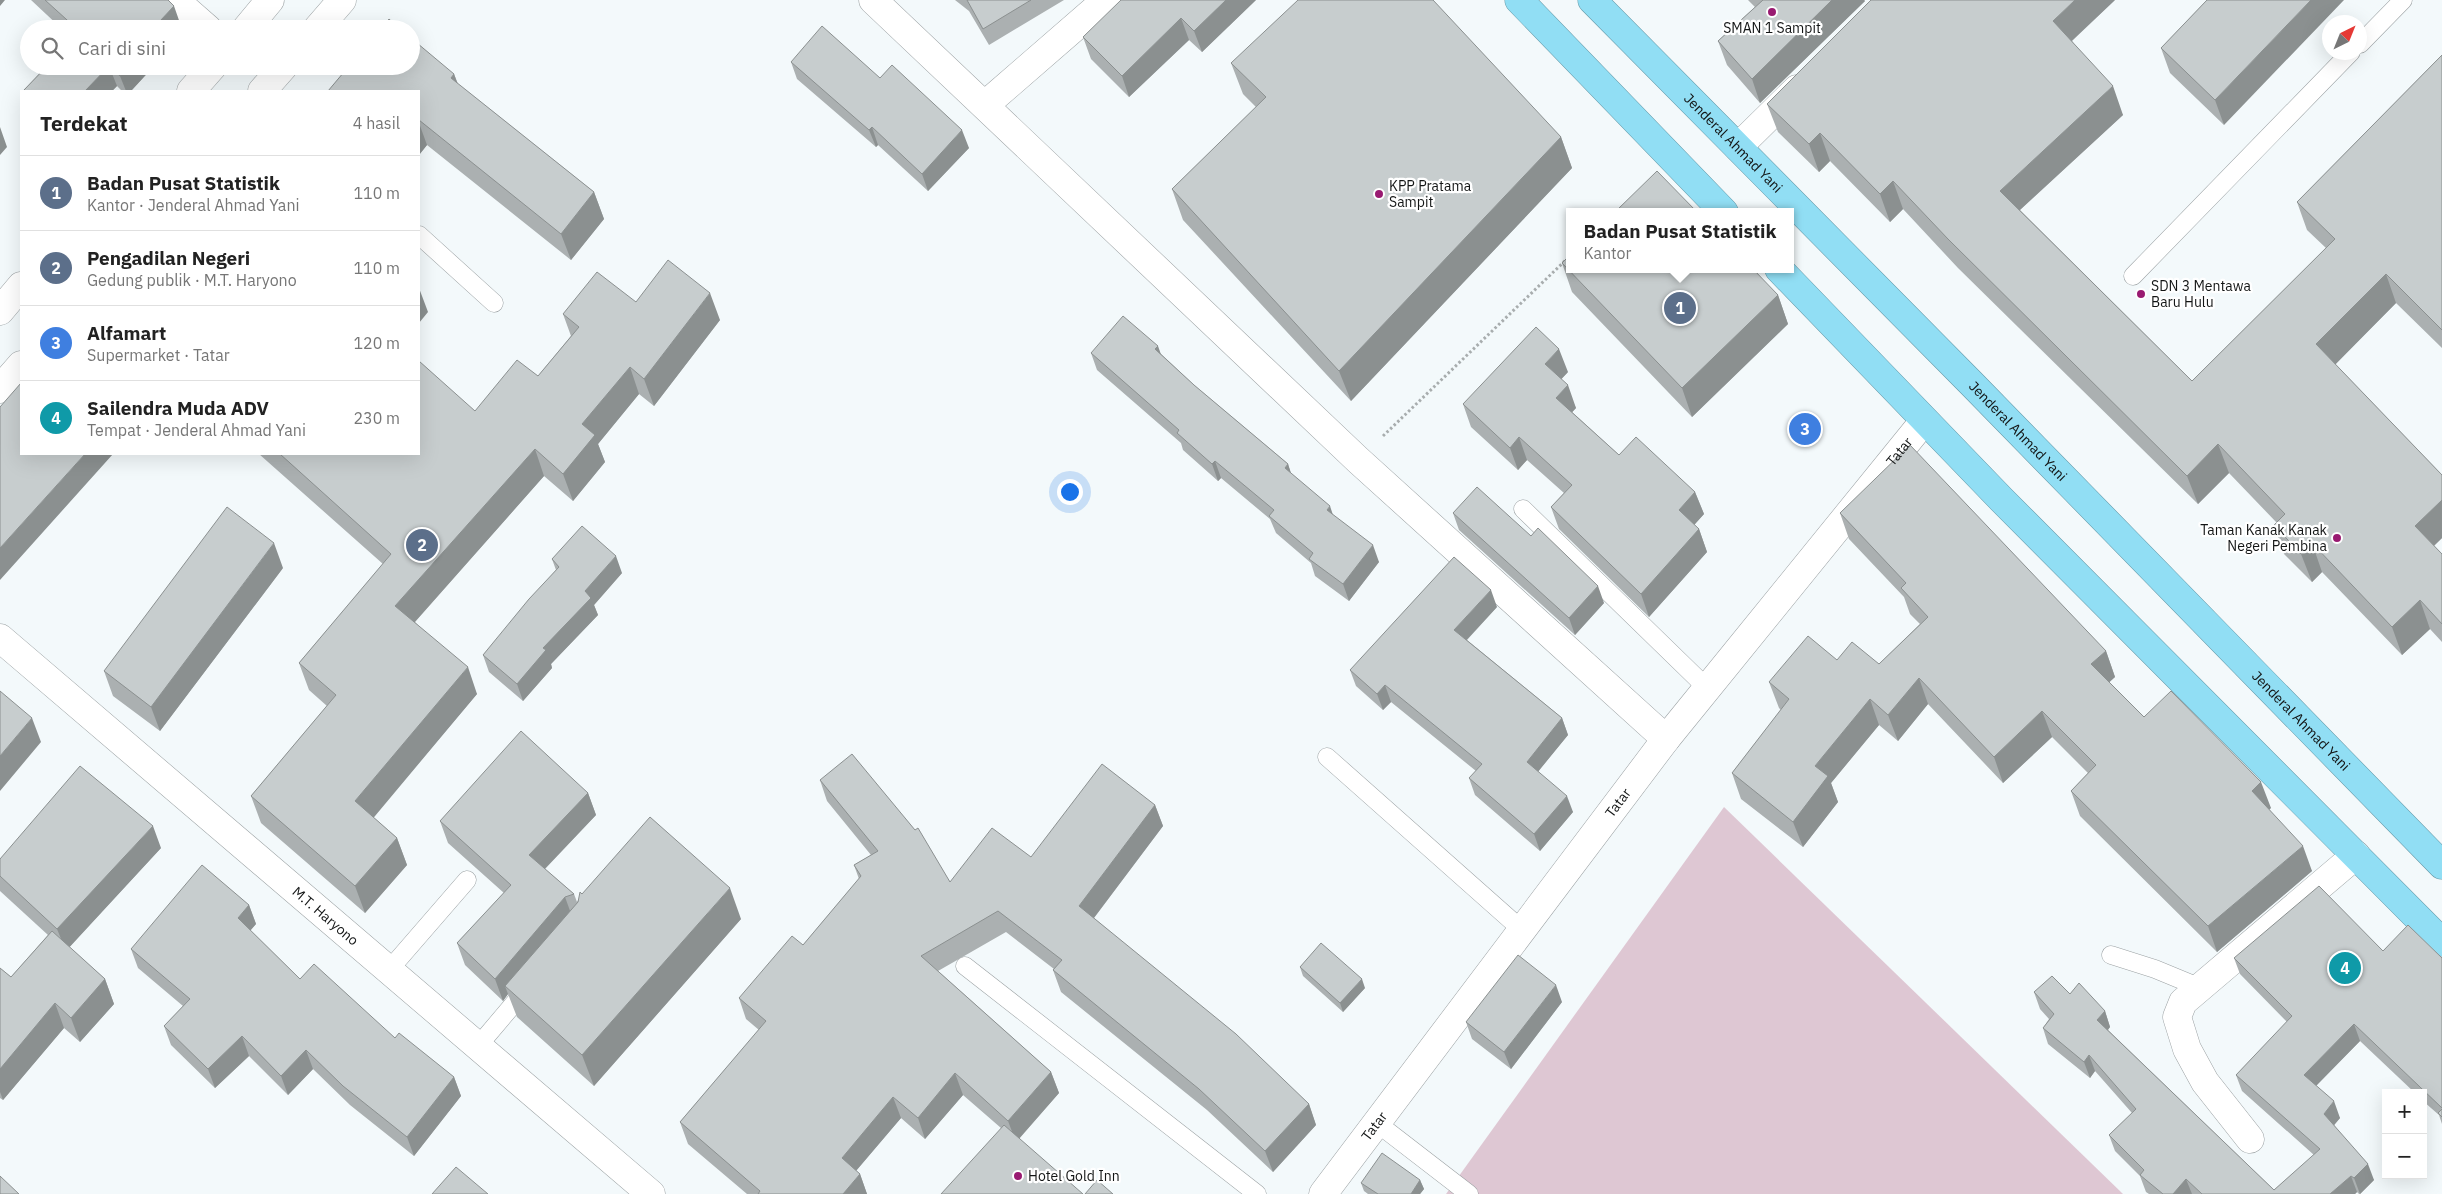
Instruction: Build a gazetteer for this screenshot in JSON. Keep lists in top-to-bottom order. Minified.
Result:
{"streets":{"highway":["Jenderal Ahmad Yani"],"street":["Tatar","M.T. Haryono"]},"places":["SMAN 1 Sampit","KPP Pratama Sampit","SDN 3 Mentawa Baru Hulu","Taman Kanak Kanak Negeri Pembina","Hotel Gold Inn"],"north":"top right","page":{"search":"Cari di sini","heading":["Terdekat","4 hasil"],"list":[{"mark":"1","name":"Badan Pusat Statistik","note":"Kantor · Jenderal Ahmad Yani","value":"110 m"},{"mark":"2","name":"Pengadilan Negeri","note":"Gedung publik · M.T. Haryono","value":"110 m"},{"mark":"3","name":"Alfamart","note":"Supermarket · Tatar","value":"120 m"},{"mark":"4","name":"Sailendra Muda ADV","note":"Tempat · Jenderal Ahmad Yani","value":"230 m"}],"popup":["Badan Pusat Statistik","Kantor"],"pins":["1","3","2","4"],"map_buttons":["+","−"]}}
